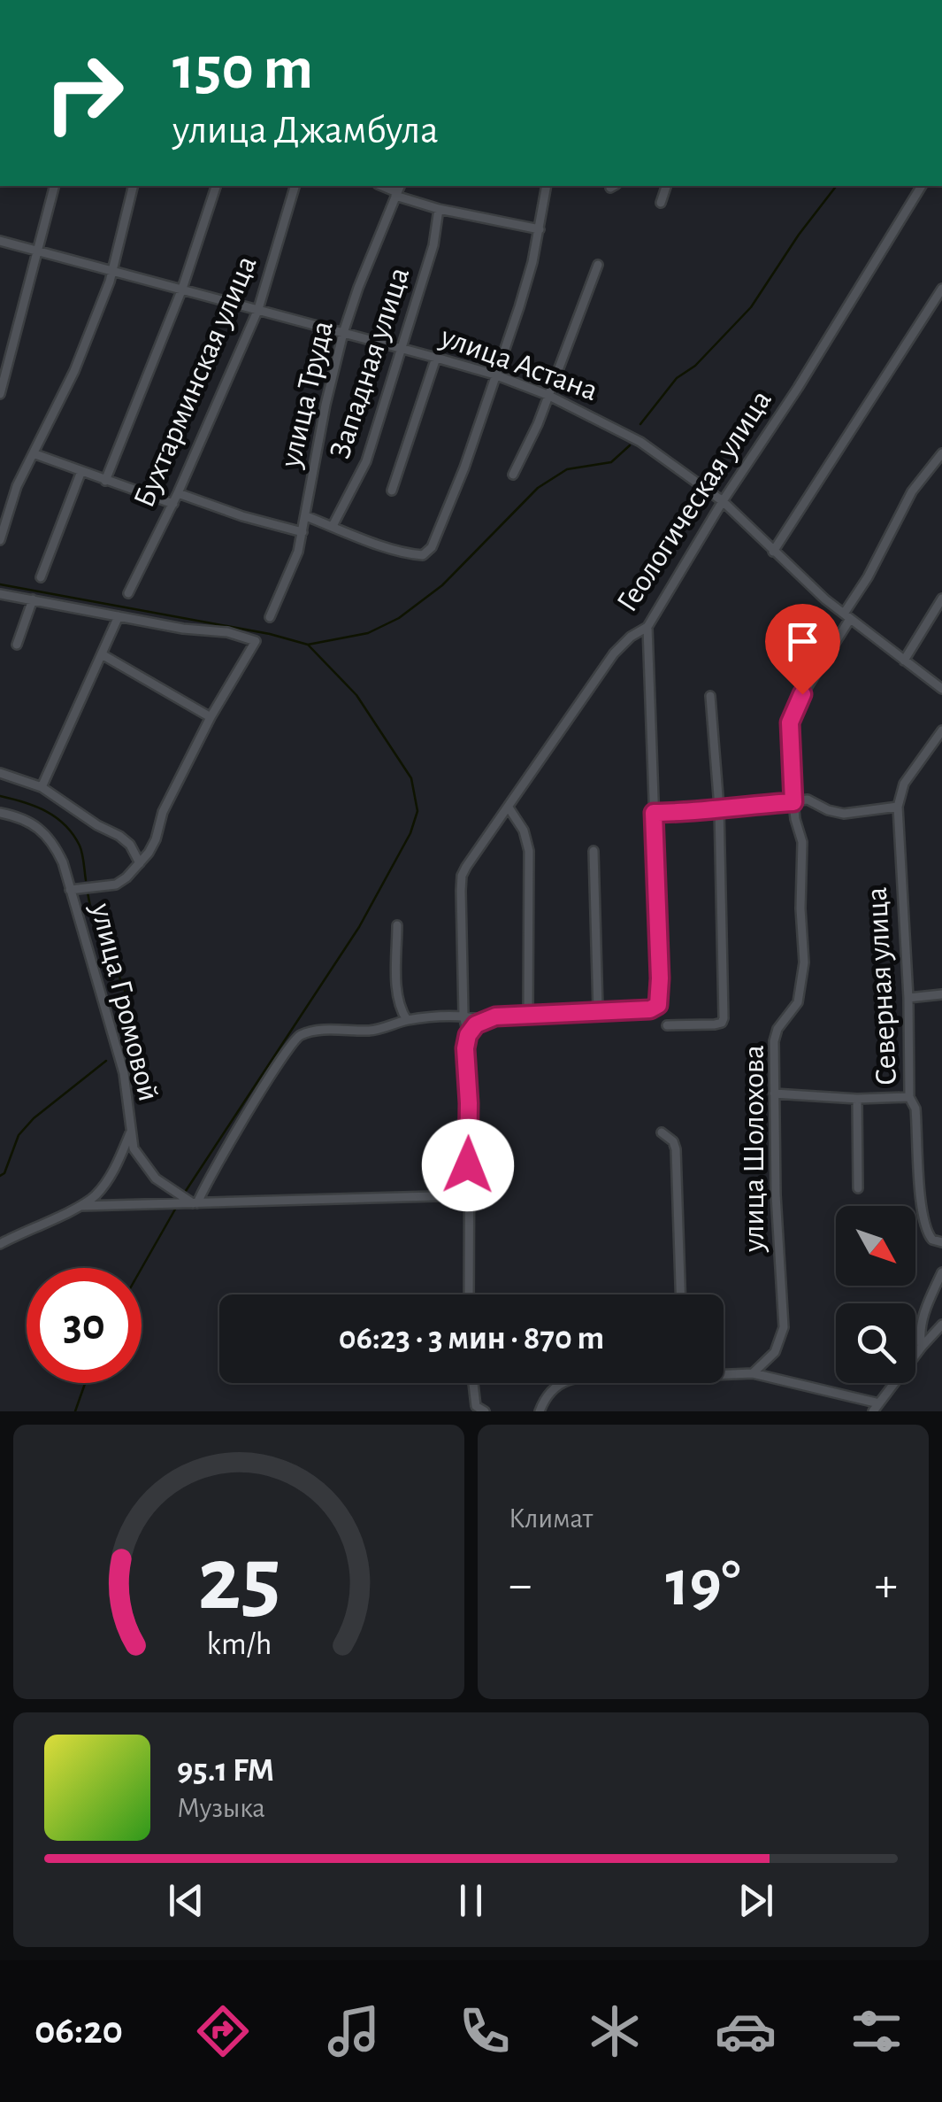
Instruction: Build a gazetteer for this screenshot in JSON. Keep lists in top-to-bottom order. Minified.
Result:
{"streets":{"street":["Западная улица","улица Астана","Бухтарминская улица","улица Труда","Геологическая улица","Северная улица","улица Громовой","улица Шолохова"]},"crossings":[["Западная улица","улица Астана"],["улица Астана","Бухтарминская улица"],["улица Астана","улица Труда"],["улица Астана","Геологическая улица"],["улица Астана","улица Шолохова"]],"north":"bottom right","page":{"turn":["150 m","улица Джамбула"],"limit":"30","trip":"06:23 · 3 мин · 870 m","tile":"Климат","heat":["−","19°","+"],"song":["95.1 FM","Музыка"],"tabs":"06:20","gauge":["25","km/h"]}}
